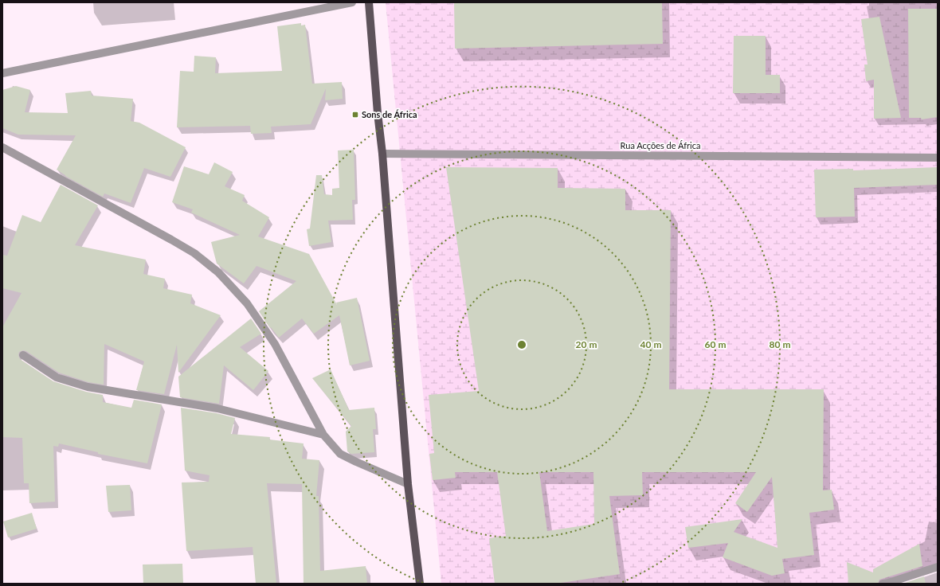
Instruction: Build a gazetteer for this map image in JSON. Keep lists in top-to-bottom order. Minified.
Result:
{"streets":{"street":["Rua Acções de África"]},"places":{"transit":["Sons de África"]},"rings":["20 m","40 m","60 m","80 m"]}
